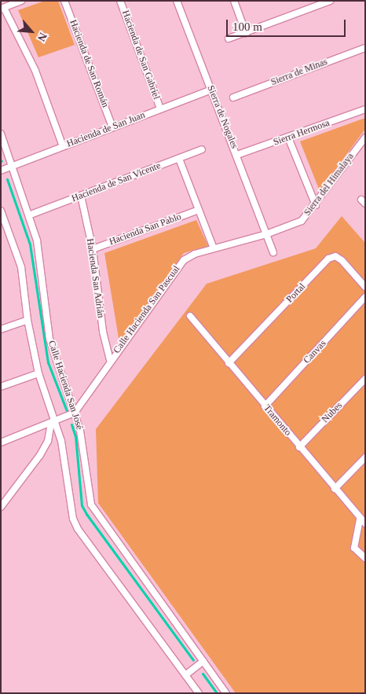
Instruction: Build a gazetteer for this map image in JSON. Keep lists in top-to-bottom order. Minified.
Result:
{"streets":{"street":["Hacienda de San Gabriel","Hacienda de San Román","Sierra de Minas","Sierra de Nogales","Hacienda de San Juan","Sierra Hermosa","Hacienda de San Vicente","Sierra del Himalaya","Hacienda San Pablo","Hacienda San Adrián","Portal","Calle Hacienda San Pascual","Canvas","Calle Hacienda San José","Nubes","Tramonto"]},"crossings":[["Hacienda de San Gabriel","Hacienda de San Juan"],["Hacienda de San Román","Hacienda de San Juan"],["Sierra de Nogales","Hacienda de San Juan"],["Sierra de Nogales","Sierra Hermosa"],["Sierra de Nogales","Sierra del Himalaya"],["Sierra de Nogales","Calle Hacienda San Pascual"],["Hacienda de San Juan","Calle Hacienda San José"],["Hacienda de San Vicente","Hacienda San Adrián"],["Hacienda de San Vicente","Calle Hacienda San José"],["Sierra del Himalaya","Calle Hacienda San Pascual"],["Hacienda San Pablo","Hacienda San Adrián"],["Hacienda San Adrián","Calle Hacienda San Pascual"],["Portal","Tramonto"],["Calle Hacienda San Pascual","Calle Hacienda San José"],["Canvas","Tramonto"],["Nubes","Tramonto"]],"scale_bar":"100 m","north":"bottom right"}
